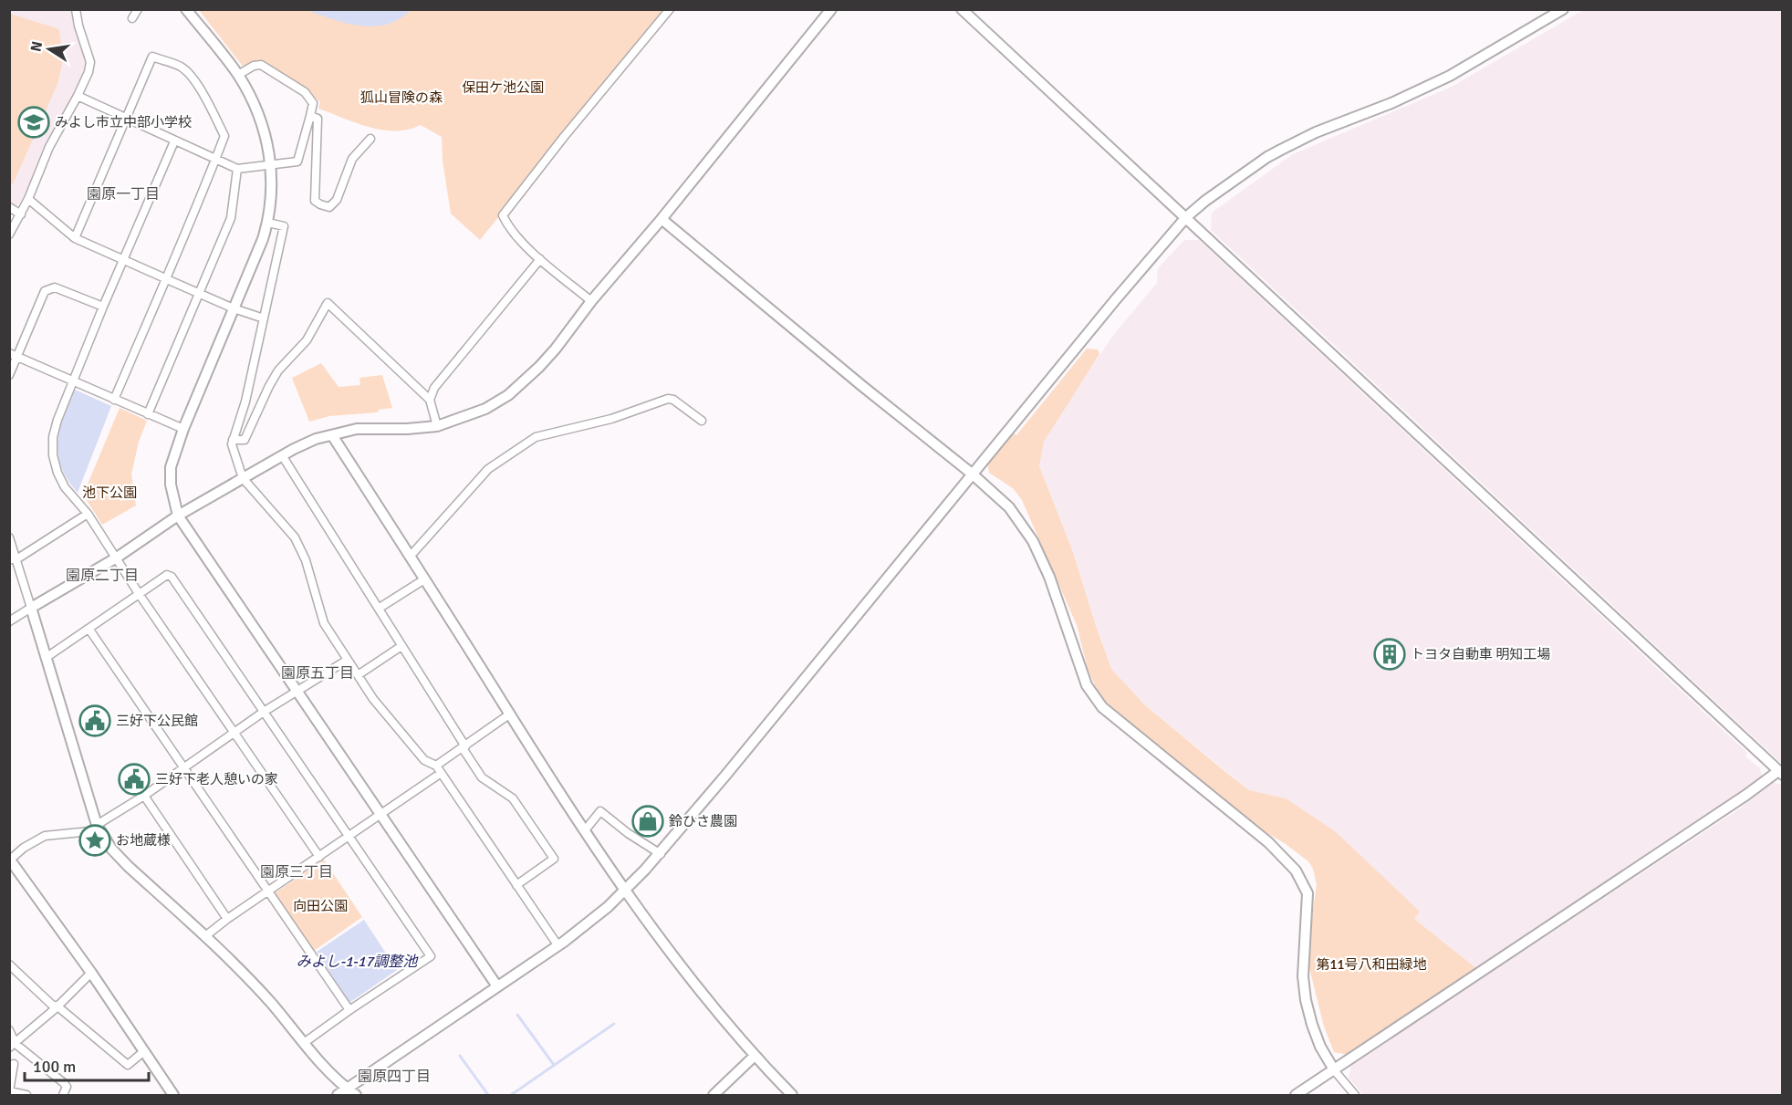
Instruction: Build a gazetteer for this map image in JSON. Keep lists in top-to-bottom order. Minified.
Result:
{"districts":["園原一丁目","園原二丁目","園原五丁目","園原三丁目","園原四丁目"],"water":["みよし-1-17調整池"],"parks":["保田ケ池公園","狐山冒険の森","池下公園","向田公園","第11号八和田緑地"],"places":{"school or university":["みよし市立中部小学校"],"building":["トヨタ自動車 明知工場"],"public building":["三好下公民館","三好下老人憩いの家"],"shop":["鈴ひさ農園"],"place":["お地蔵様"]},"scale_bar":"100 m","north":"left"}
